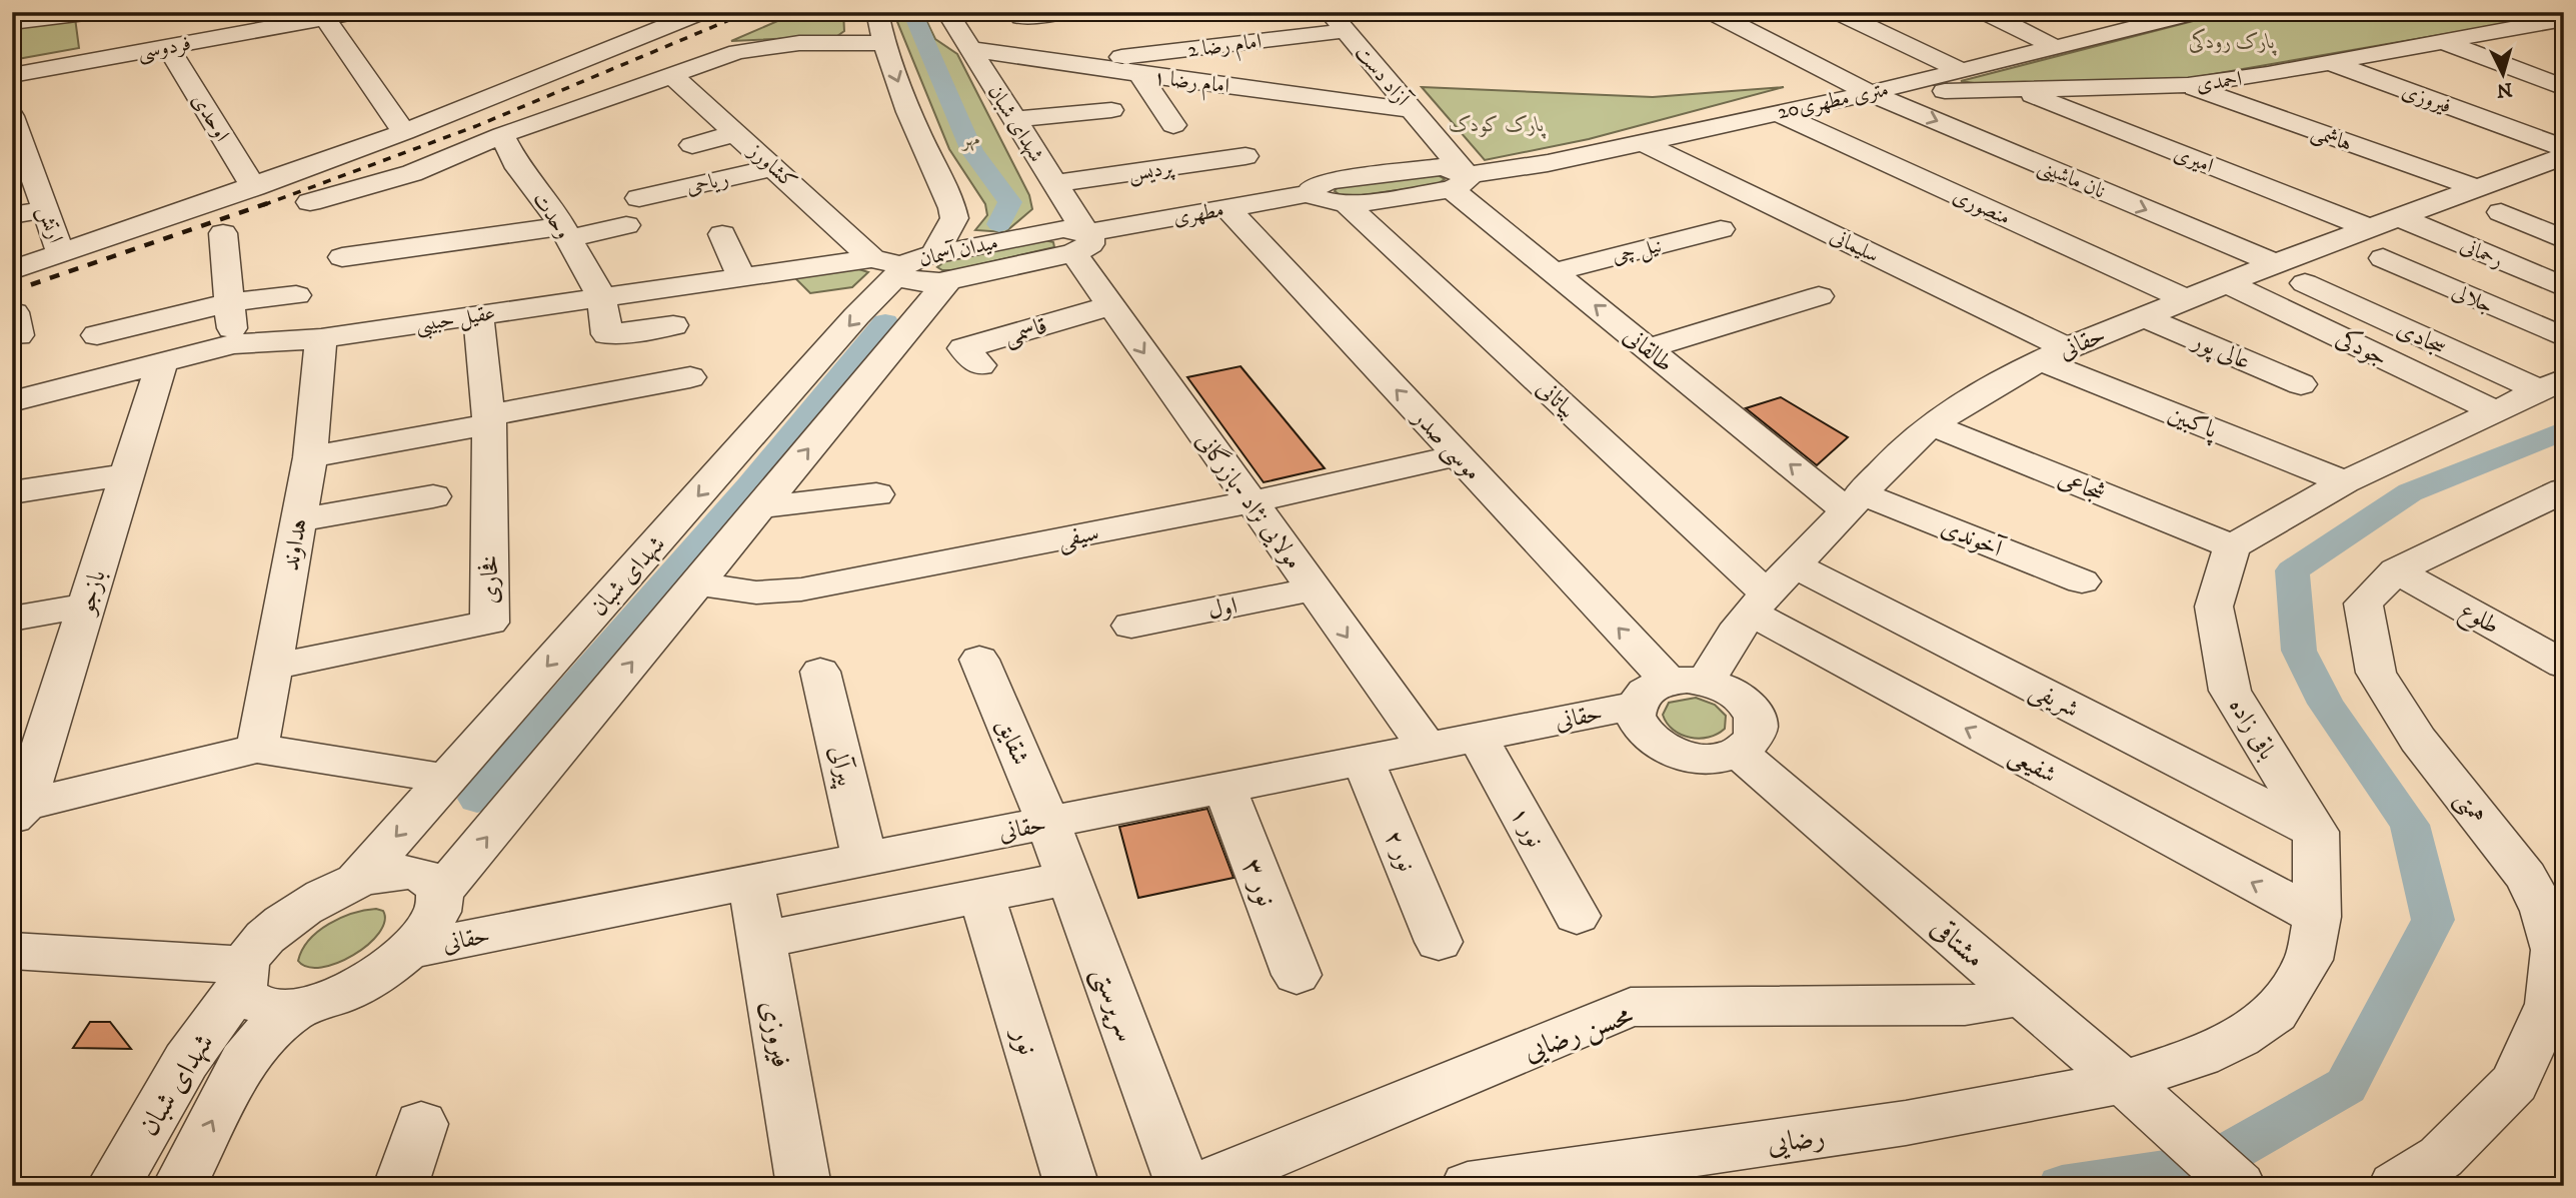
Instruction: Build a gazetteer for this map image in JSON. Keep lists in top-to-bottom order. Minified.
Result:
{"streets":{"street":["امام رضا 2","فردوسی","آزاد دست","امام رضا ۱","احمدی","فیروزی","20متری مطهری","اوحدی","شهدای شبان","هاشمی","امیری","کشاورز","پردیس","نان ماشینی","ریاحی","منصوری","مطهری","وحدت","ارتش","سلیمانی","میدان آسمان","نیل چی","رحمانی","جلالی","عقیل حبیبی","قاسمی","سجادی","حقانی","جودکی","طالقانی","عالی پور","بیاتانی","پاکبین","موسی صدر","شجاعی","مولایی نژاد -بازرگانی","سیفی","آخوندی","هداوند","فخاری","بازجو","اول","طلوع","شریفی","باقی زاده","شقایق","شفیعی","پیرآلی","همتی","نور ۱","نور ۲","نور ۳","مشتاقی","سرپرستی","محسن رضایی","نور","رضایی"]},"crossings":[["امام رضا 2","آزاد دست"],["امام رضا 2","امام رضا ۱"],["فردوسی","اوحدی"],["آزاد دست","امام رضا ۱"],["آزاد دست","20متری مطهری"],["آزاد دست","طالقانی"],["امام رضا ۱","شهدای شبان"],["احمدی","فیروزی"],["احمدی","20متری مطهری"],["احمدی","هاشمی"],["احمدی","امیری"],["احمدی","نان ماشینی"],["فیروزی","حقانی"],["20متری مطهری","نان ماشینی"],["20متری مطهری","منصوری"],["20متری مطهری","سلیمانی"],["20متری مطهری","طالقانی"],["20متری مطهری","بیاتانی"],["شهدای شبان","کشاورز"],["شهدای شبان","پردیس"],["شهدای شبان","مطهری"],["شهدای شبان","میدان آسمان"],["شهدای شبان","عقیل حبیبی"],["شهدای شبان","مولایی نژاد -بازرگانی"],["هاشمی","حقانی"],["امیری","رحمانی"],["امیری","حقانی"],["کشاورز","ریاحی"],["کشاورز","میدان آسمان"],["کشاورز","عقیل حبیبی"],["نان ماشینی","حقانی"],["منصوری","حقانی"],["مطهری","میدان آسمان"],["مطهری","موسی صدر"],["مطهری","مولایی نژاد -بازرگانی"],["وحدت","عقیل حبیبی"],["سلیمانی","حقانی"],["سلیمانی","پاکبین"],["میدان آسمان","عقیل حبیبی"],["میدان آسمان","مولایی نژاد -بازرگانی"],["نیل چی","طالقانی"],["رحمانی","حقانی"],["عقیل حبیبی","هداوند"],["عقیل حبیبی","فخاری"],["عقیل حبیبی","بازجو"],["قاسمی","مولایی نژاد -بازرگانی"],["حقانی","جودکی"],["حقانی","طالقانی"],["حقانی","عالی پور"],["حقانی","بیاتانی"],["حقانی","پاکبین"],["حقانی","موسی صدر"],["حقانی","شجاعی"],["حقانی","مولایی نژاد -بازرگانی"],["حقانی","آخوندی"],["حقانی","شریفی"],["حقانی","شقایق"],["حقانی","شفیعی"],["حقانی","پیرآلی"],["حقانی","نور ۱"],["حقانی","نور ۲"],["حقانی","نور ۳"],["حقانی","سرپرستی"],["طالقانی","آخوندی"],["بیاتانی","شریفی"],["بیاتانی","شفیعی"],["موسی صدر","سیفی"],["شجاعی","باقی زاده"],["مولایی نژاد -بازرگانی","سیفی"],["مولایی نژاد -بازرگانی","اول"],["هداوند","فخاری"],["طلوع","همتی"],["شریفی","باقی زاده"],["شریفی","شفیعی"],["شقایق","سرپرستی"],["مشتاقی","محسن رضایی"],["مشتاقی","رضایی"]],"one_way":["طالقانی","موسی صدر","مولایی نژاد -بازرگانی","شفیعی"],"parks":["پارک رودکی","پارک کودک","مهر"],"north":"bottom"}
